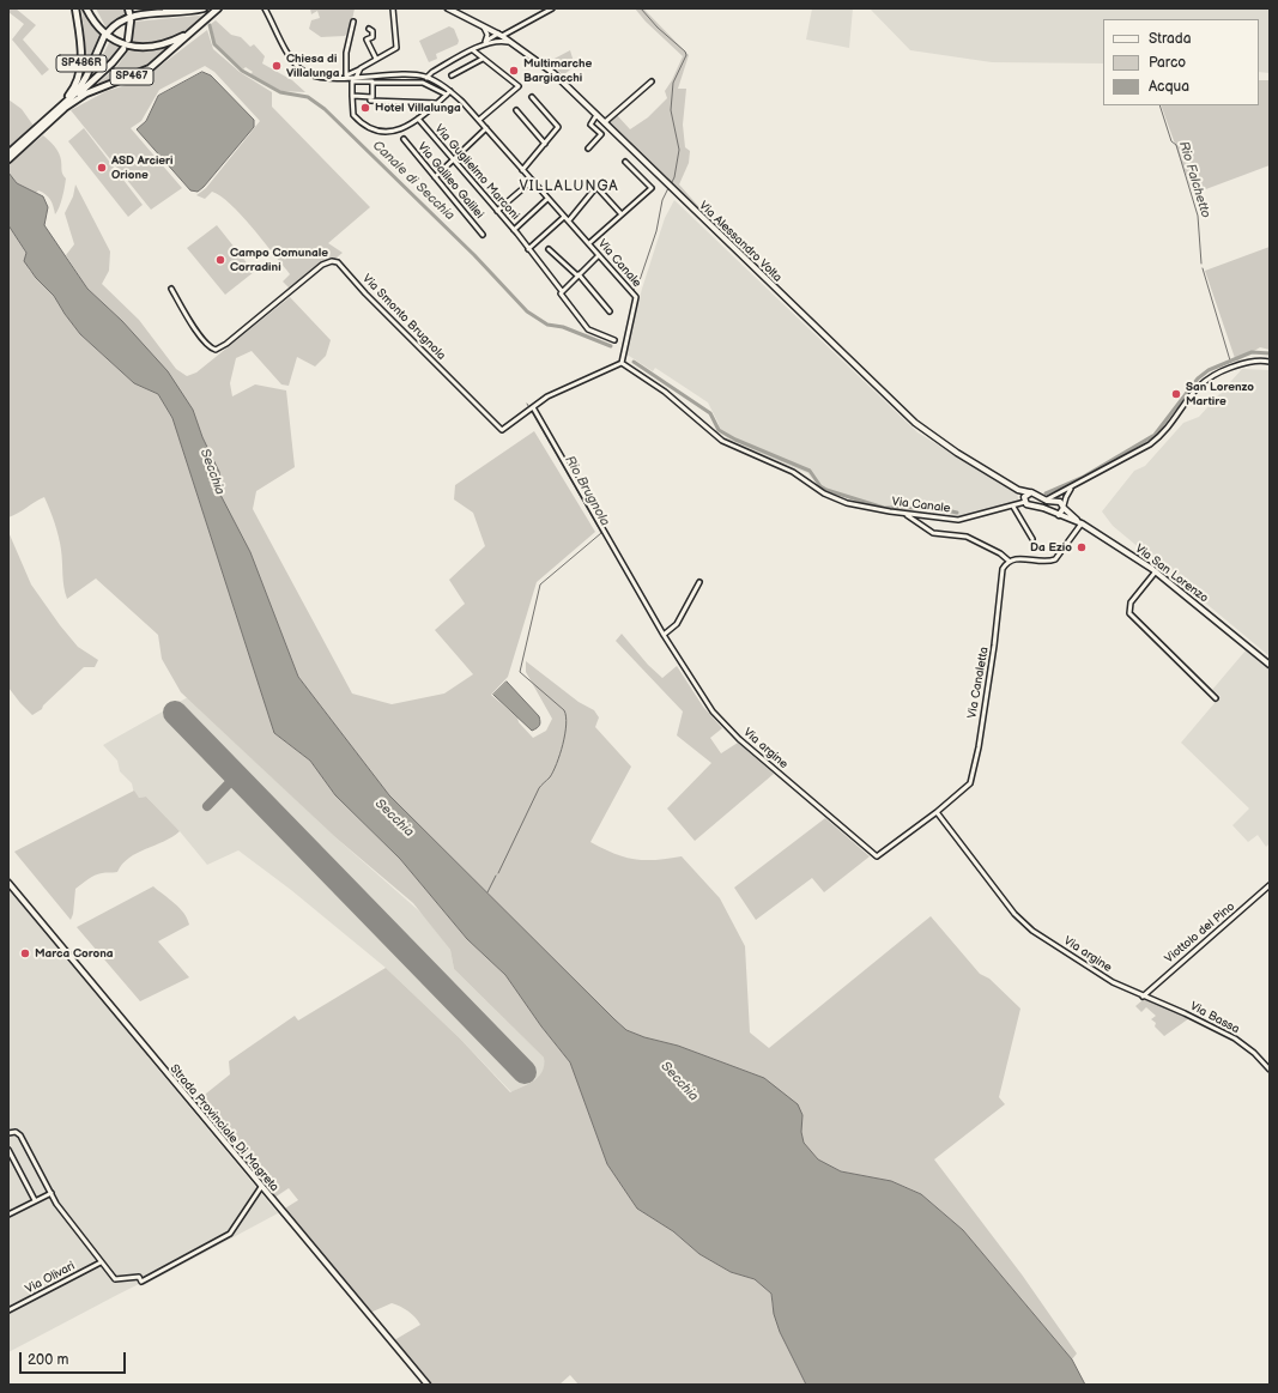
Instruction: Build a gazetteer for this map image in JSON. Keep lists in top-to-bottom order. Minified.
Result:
{"streets":{"main road":["SP486R","SP467","Via Alessandro Volta","Via San Lorenzo","Strada Provinciale Di Magreta"],"street":["Via Guglielmo Marconi","Via Galileo Galilei","Via Canale","Via Smonto Brugnola","Via Canaletta","Via argine","Viottolo del Pino","Via Bassa","Via Olivari"]},"crossings":[["SP486R","SP467"],["Via Canale","Via Smonto Brugnola"],["Via Smonto Brugnola","Via argine"],["Via Canaletta","Via argine"],["Via argine","Viottolo del Pino"],["Via argine","Via Bassa"],["Viottolo del Pino","Via Bassa"]],"districts":["VILLALUNGA"],"water":["Rio Falchetto","Canale di Secchia","Secchia","Rio Brugnola"],"places":["Chiesa di Villalunga","Multimarche Bargiacchi","Hotel Villalunga","ASD Arcieri Orione","Campo Comunale Corradini","San Lorenzo Martire","Da Ezio","Marca Corona"],"legend":["Strada","Parco","Acqua"],"scale_bar":"200 m"}
